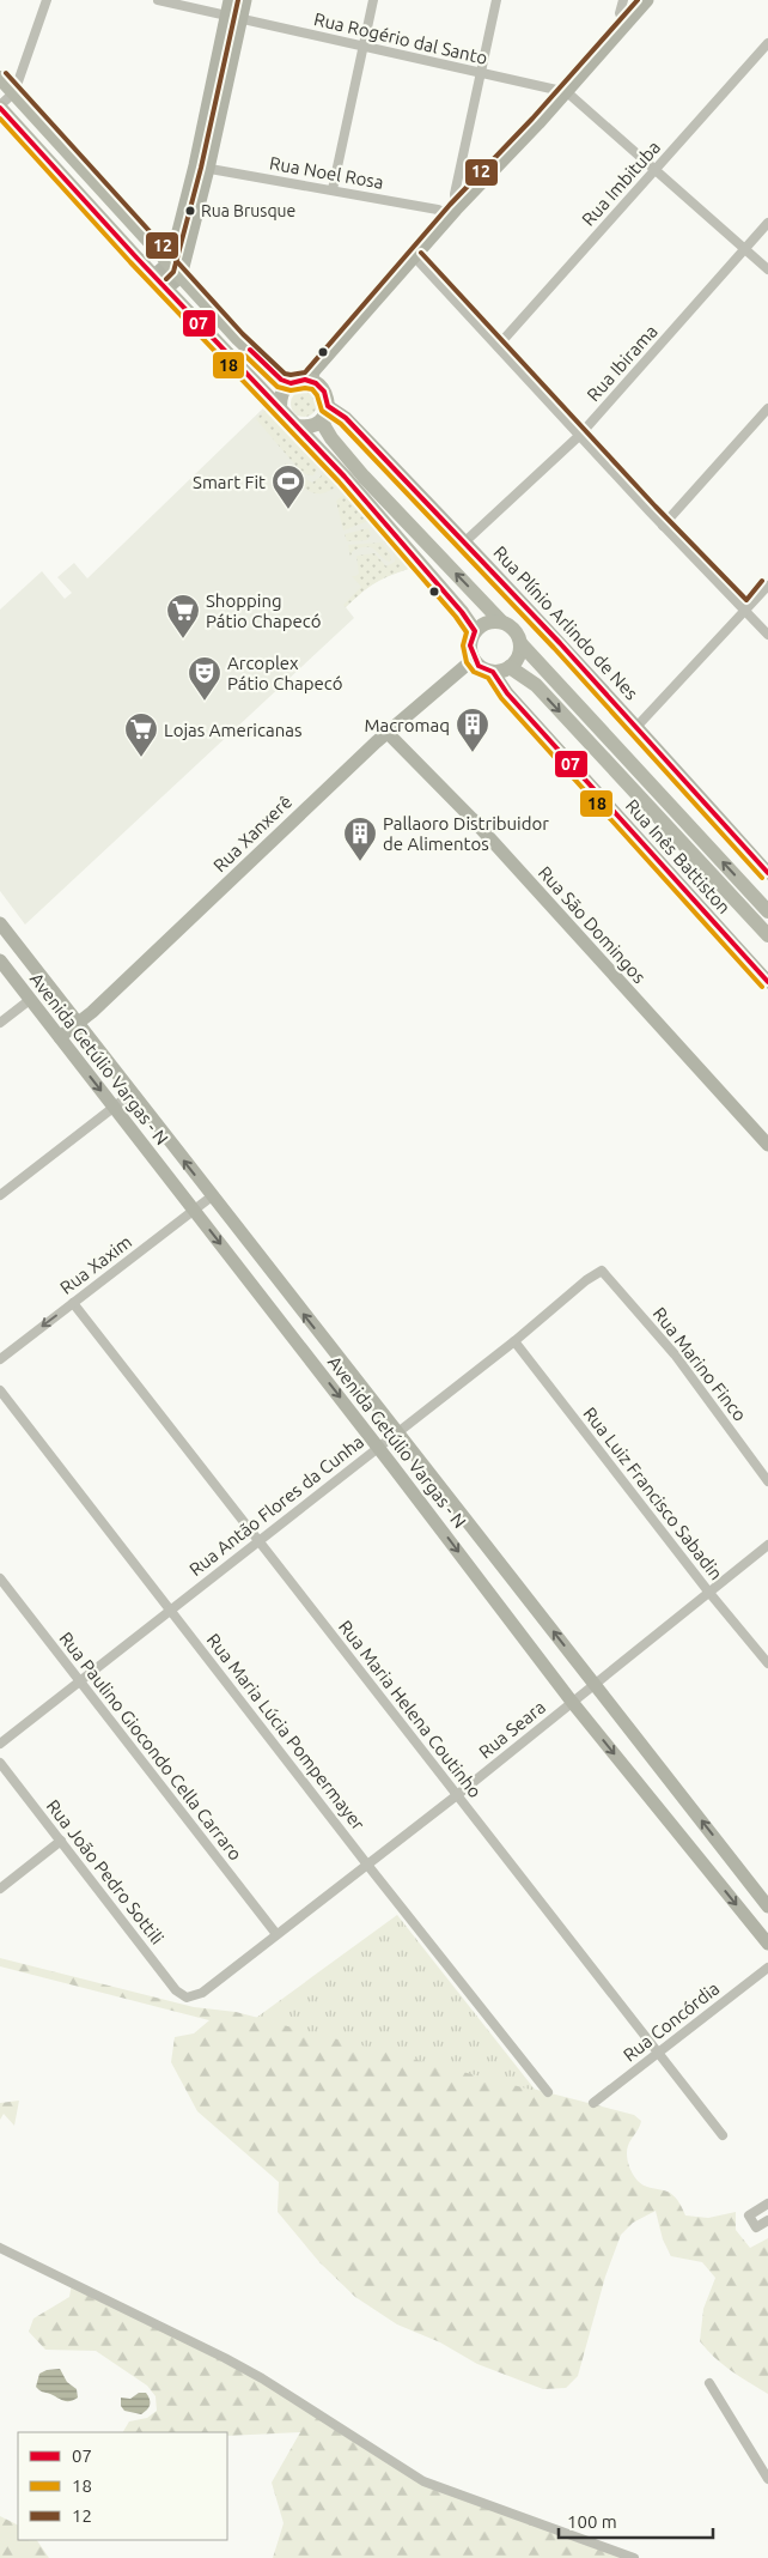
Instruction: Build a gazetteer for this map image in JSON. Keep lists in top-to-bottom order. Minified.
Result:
{"streets":{"street":["Rua Rogério dal Santo","Rua Noel Rosa","Rua Imbituba","Rua Ibirama","Rua Plínio Arlindo de Nes","Rua Xanxerê","Rua Inês Battiston","Rua São Domingos","Avenida Getúlio Vargas - N","Rua Xaxim","Rua Marino Finco","Rua Luiz Francisco Sabadin","Rua Antão Flores da Cunha","Rua Maria Helena Coutinho","Rua Seara","Rua Maria Lúcia Pompermayer","Rua Paulino Giocondo Cella Carraro","Rua João Pedro Sottili","Rua Concórdia"]},"crossings":[["Rua Ibirama","Rua Plínio Arlindo de Nes"],["Rua Xanxerê","Rua Inês Battiston"],["Rua Xanxerê","Rua São Domingos"],["Rua Xanxerê","Avenida Getúlio Vargas - N"],["Avenida Getúlio Vargas - N","Rua Xaxim"],["Avenida Getúlio Vargas - N","Rua Antão Flores da Cunha"],["Avenida Getúlio Vargas - N","Rua Seara"],["Rua Xaxim","Rua Maria Helena Coutinho"],["Rua Marino Finco","Rua Antão Flores da Cunha"],["Rua Luiz Francisco Sabadin","Rua Antão Flores da Cunha"],["Rua Luiz Francisco Sabadin","Rua Seara"],["Rua Antão Flores da Cunha","Rua Maria Helena Coutinho"],["Rua Antão Flores da Cunha","Rua Maria Lúcia Pompermayer"],["Rua Antão Flores da Cunha","Rua Paulino Giocondo Cella Carraro"],["Rua Maria Helena Coutinho","Rua Seara"],["Rua Maria Helena Coutinho","Rua Concórdia"],["Rua Seara","Rua Maria Lúcia Pompermayer"],["Rua Seara","Rua Paulino Giocondo Cella Carraro"],["Rua Seara","Rua João Pedro Sottili"]],"places":{"other":["Rua Brusque"],"sports":["Smart Fit"],"supermarket":["Shopping Pátio Chapecó","Lojas Americanas"],"theatre":["Arcoplex Pátio Chapecó"],"building":["Macromaq","Pallaoro Distribuidor de Alimentos"]},"lines":["transit line 12","transit line 07","transit line 18"],"legend":["07","18","12"],"scale_bar":"100 m"}
